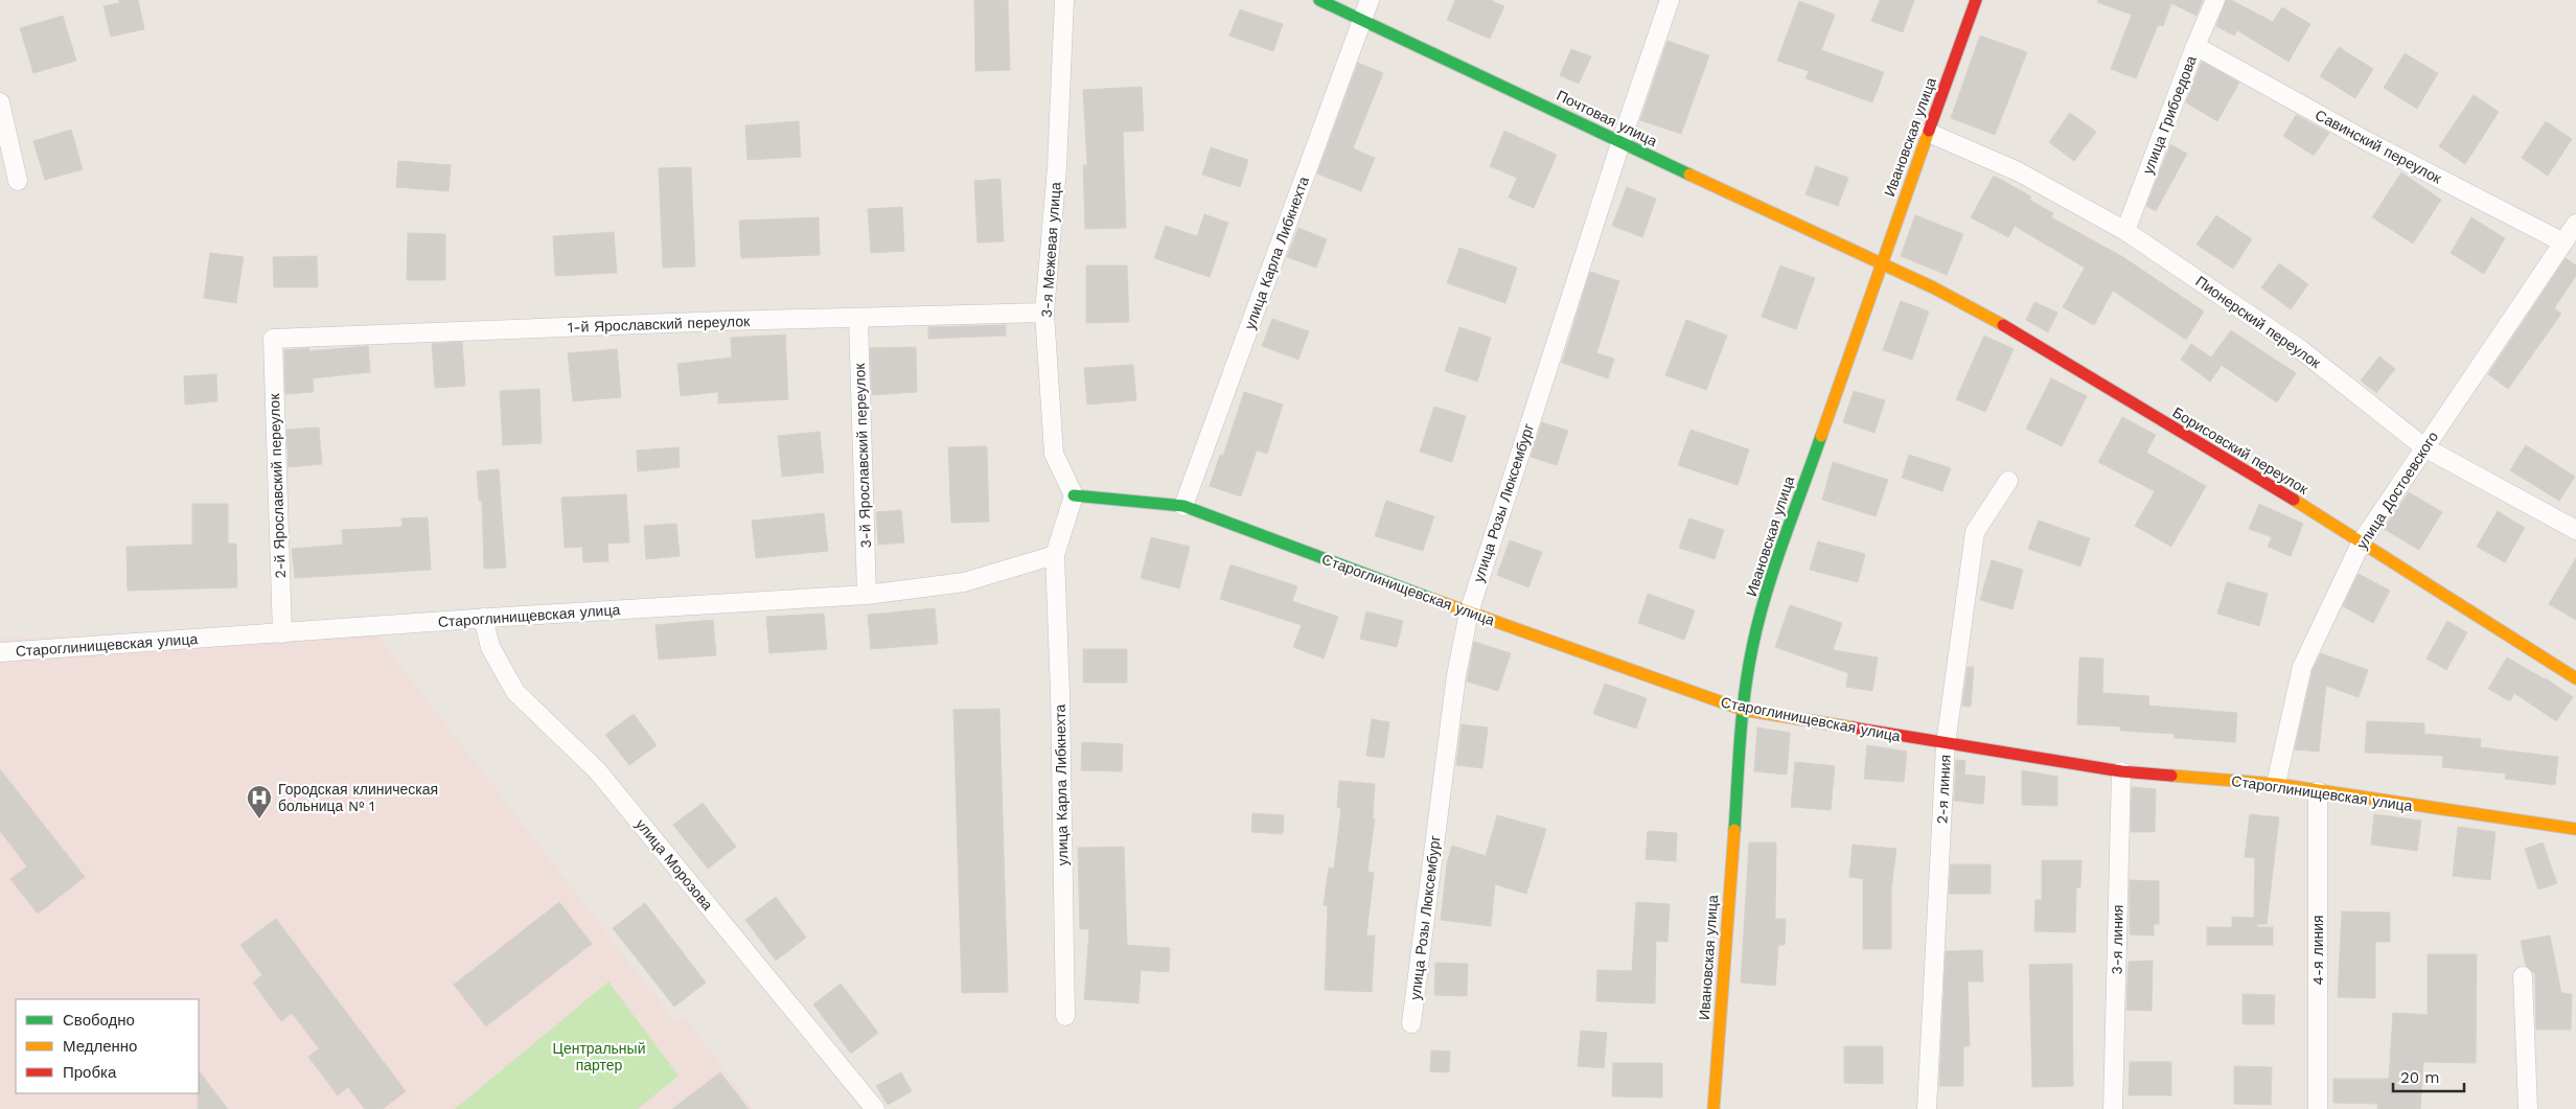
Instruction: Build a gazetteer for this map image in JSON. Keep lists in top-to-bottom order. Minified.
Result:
{"streets":{"street":["улица Грибоедова","Почтовая улица","Ивановская улица","Савинский переулок","3-я Межевая улица","улица Карла Либкнехта","Пионерский переулок","1-й Ярославский переулок","Борисовский переулок","3-й Ярославский переулок","2-й Ярославский переулок","улица Достоевского","улица Розы Люксембург","Староглинищевская улица","2-я линия","улица Морозова","3-я линия","4-я линия"]},"crossings":[["улица Грибоедова","Савинский переулок"],["улица Грибоедова","Пионерский переулок"],["Почтовая улица","Ивановская улица"],["Почтовая улица","улица Карла Либкнехта"],["Почтовая улица","Борисовский переулок"],["Почтовая улица","улица Розы Люксембург"],["Ивановская улица","Пионерский переулок"],["Ивановская улица","Борисовский переулок"],["Ивановская улица","Староглинищевская улица"],["Савинский переулок","улица Достоевского"],["3-я Межевая улица","1-й Ярославский переулок"],["3-я Межевая улица","Староглинищевская улица"],["улица Карла Либкнехта","Староглинищевская улица"],["Пионерский переулок","улица Достоевского"],["1-й Ярославский переулок","3-й Ярославский переулок"],["1-й Ярославский переулок","2-й Ярославский переулок"],["Борисовский переулок","улица Достоевского"],["3-й Ярославский переулок","Староглинищевская улица"],["2-й Ярославский переулок","Староглинищевская улица"],["улица Достоевского","Староглинищевская улица"],["улица Розы Люксембург","Староглинищевская улица"],["Староглинищевская улица","2-я линия"],["Староглинищевская улица","улица Морозова"],["Староглинищевская улица","3-я линия"],["Староглинищевская улица","4-я линия"]],"parks":["Центральный партер"],"places":{"hospital":["Городская клиническая больница № 1"]},"legend":["Свободно","Медленно","Пробка"],"scale_bar":"20 m"}
